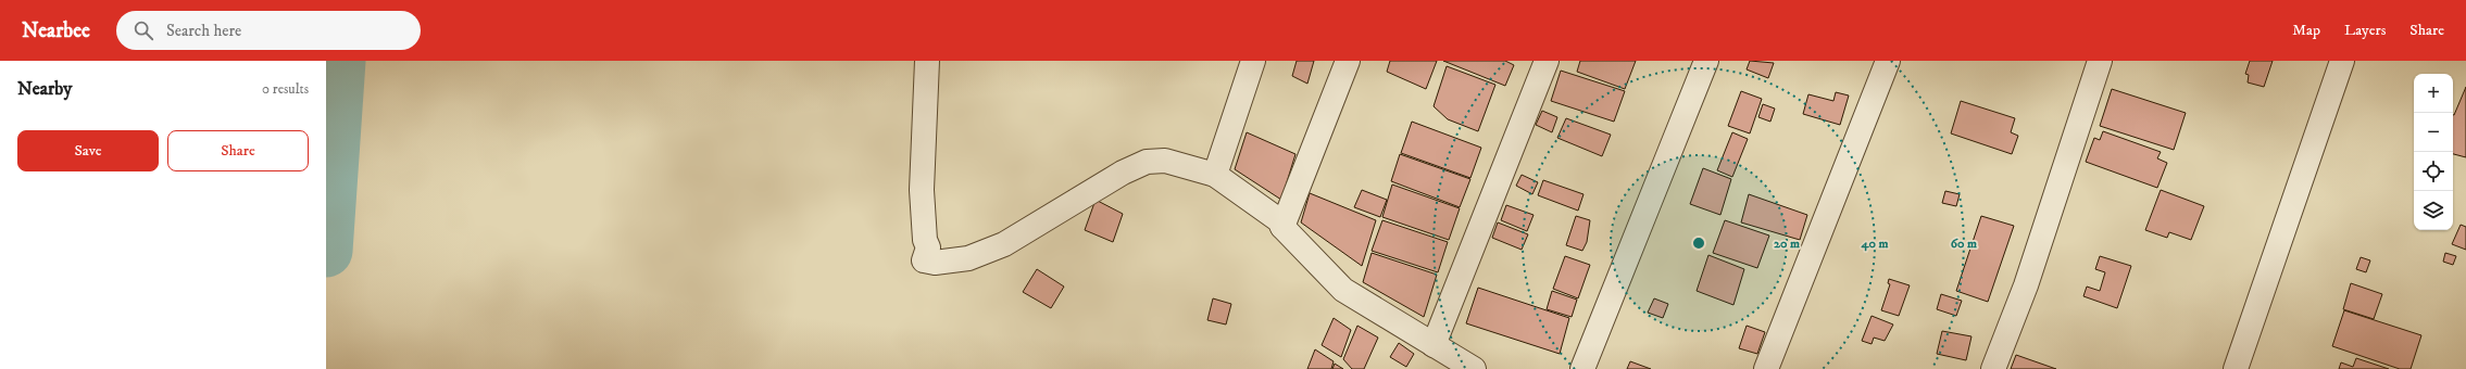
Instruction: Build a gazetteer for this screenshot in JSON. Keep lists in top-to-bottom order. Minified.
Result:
{"page":{"header":"Nearbee","search":"Search here","nav":["Map","Layers","Share"],"heading":["Nearby","0 results"],"map_buttons":["+","−"],"buttons":["Save","Share"]},"rings":["20 m","40 m","60 m"]}
